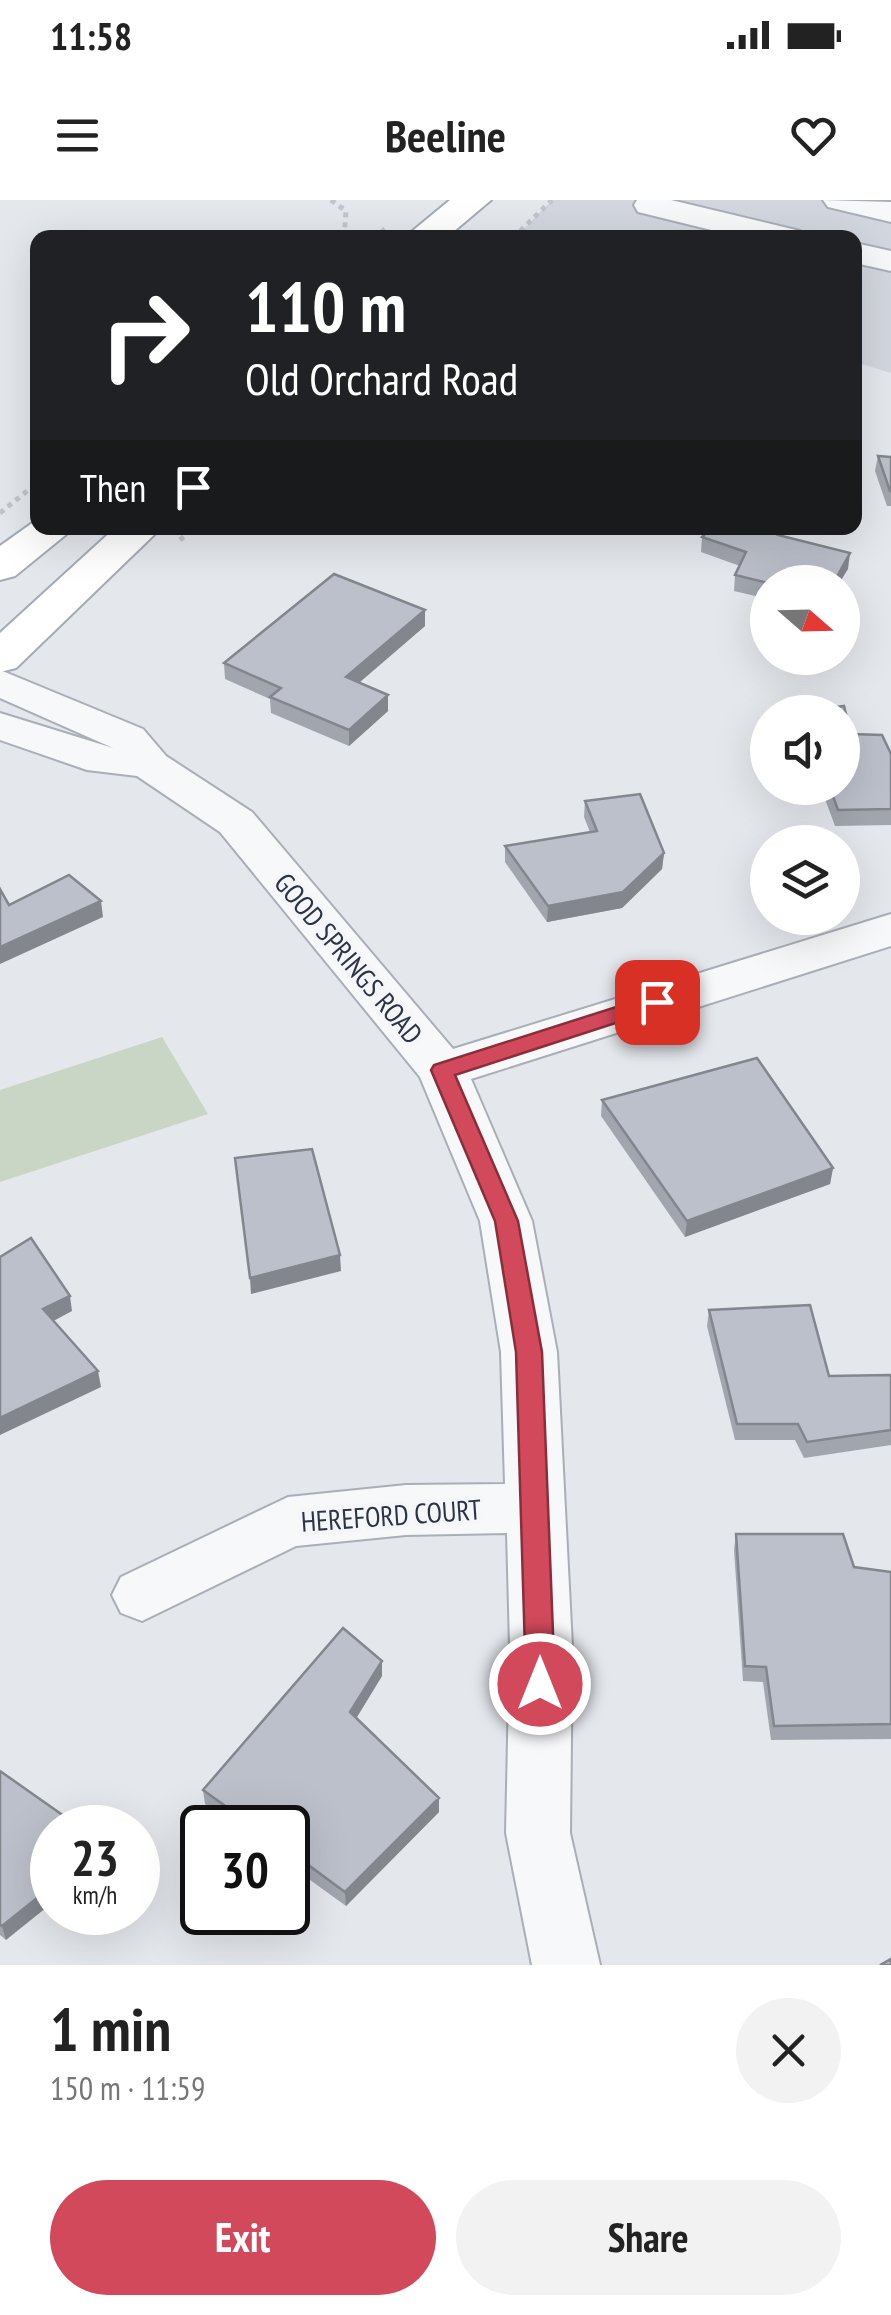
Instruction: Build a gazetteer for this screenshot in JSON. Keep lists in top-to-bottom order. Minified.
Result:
{"streets":{"street":["GOOD SPRINGS ROAD","HEREFORD COURT"]},"crossings":[["GOOD SPRINGS ROAD","HEREFORD COURT"]],"north":"right","page":{"status":"11:58","header":"Beeline","turn":["110 m","Old Orchard Road"],"then":"Then","speed":"23 km/h","limit":"30","heading":["1 min","150 m · 11:59"],"buttons":["Exit","Share"]}}
